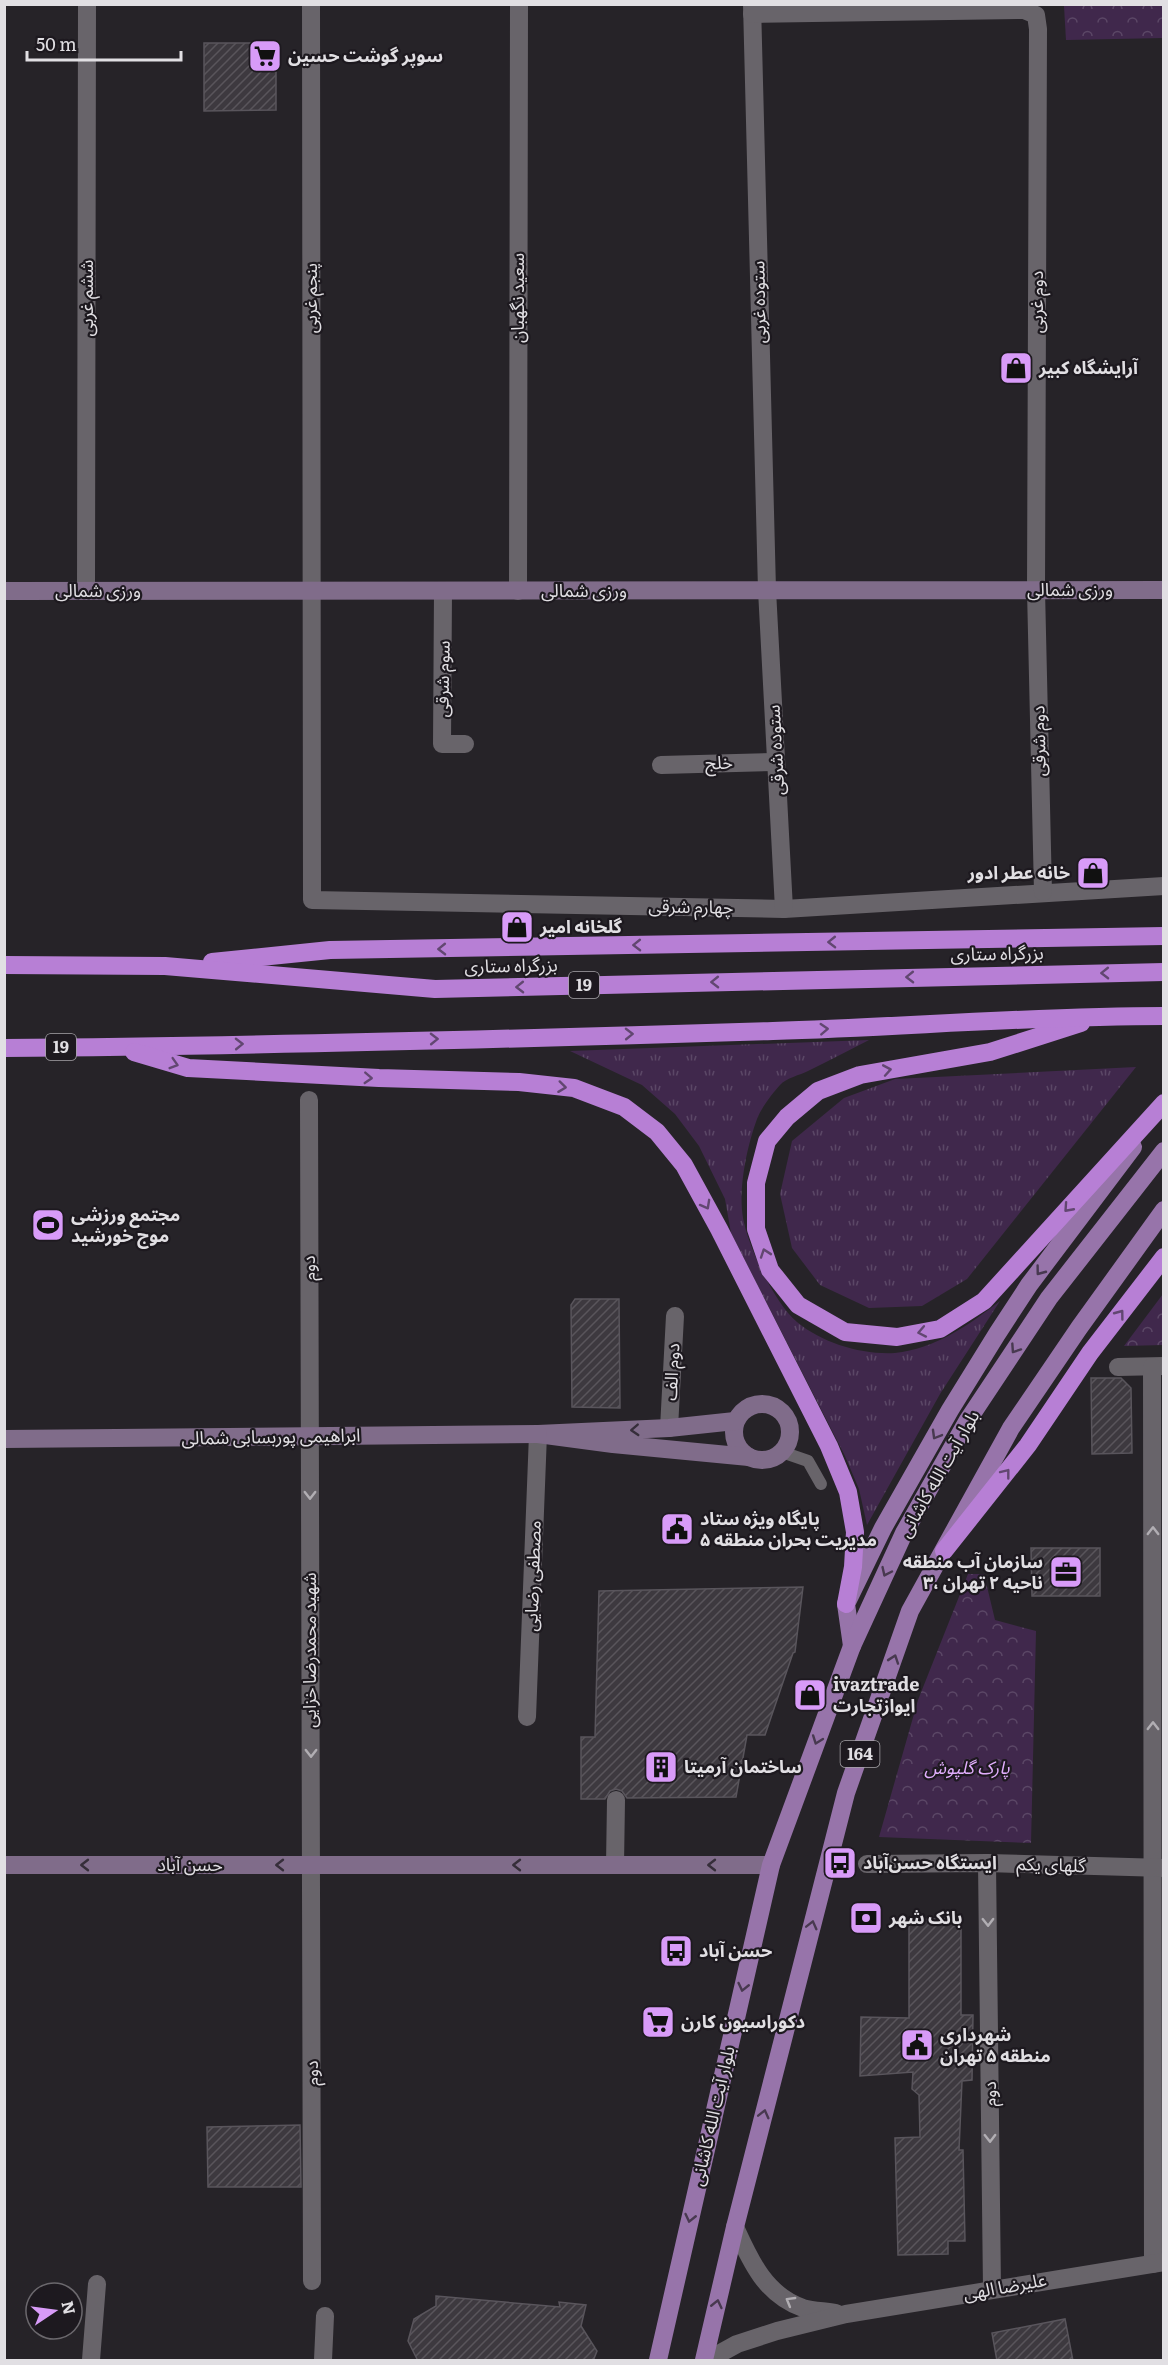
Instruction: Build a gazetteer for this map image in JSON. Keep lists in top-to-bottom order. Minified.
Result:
{"streets":{"highway":["بزرگراه ستاری","19"],"main road":["بلوار آیت الله کاشانی","164"],"street":["ششم غربی","پنجم غربی","سعید نگهبان","ستوده غربی","دوم غربی","ورزی شمالی","سوم شرقی","دوم شرقی","ستوده شرقی","خلج","چهارم شرقی","دوم","دوم الف","ابراهیمی پوربسابی شمالی","مصطفی رضایی","شهید محمدرضا خزایی","حسن آباد","گلهای یکم","علیرضا الهی"]},"crossings":[["ششم غربی","ورزی شمالی"],["پنجم غربی","ورزی شمالی"],["پنجم غربی","چهارم شرقی"],["سعید نگهبان","ورزی شمالی"],["ستوده غربی","دوم غربی"],["ستوده غربی","ورزی شمالی"],["ستوده غربی","ستوده شرقی"],["دوم غربی","ورزی شمالی"],["دوم غربی","دوم شرقی"],["ورزی شمالی","سوم شرقی"],["ورزی شمالی","دوم شرقی"],["ورزی شمالی","ستوده شرقی"],["ورزی شمالی","چهارم شرقی"],["دوم شرقی","چهارم شرقی"],["ستوده شرقی","خلج"],["ستوده شرقی","چهارم شرقی"],["دوم","ابراهیمی پوربسابی شمالی"],["دوم","شهید محمدرضا خزایی"],["دوم","حسن آباد"],["دوم","گلهای یکم"],["دوم","علیرضا الهی"],["دوم الف","ابراهیمی پوربسابی شمالی"],["ابراهیمی پوربسابی شمالی","مصطفی رضایی"],["ابراهیمی پوربسابی شمالی","شهید محمدرضا خزایی"],["بلوار آیت الله کاشانی","حسن آباد"],["شهید محمدرضا خزایی","حسن آباد"]],"one_way":["دوم","شهید محمدرضا خزایی","حسن آباد"],"parks":["پارک گلپوش"],"places":{"supermarket":["سوپر گوشت حسین","دکوراسیون کارن"],"shop":["آرایشگاه کبیر","خانه عطر ادور","گلخانه امیر","ivaztrade ایوازتجارت"],"sports":["مجتمع ورزشی موج خورشید"],"public building":["پایگاه ویژه ستاد مدیریت بحران منطقه ۵","شهرداری منطقه ۵ تهران"],"office":["سازمان آب منطقه ۳، ناحیه ۲ تهران"],"building":["ساختمان آرمیتا"],"bus stop":["ایستگاه حسن‌آباد","حسن آباد"],"bank":["بانک شهر"]},"scale_bar":"50 m","north":"right"}
